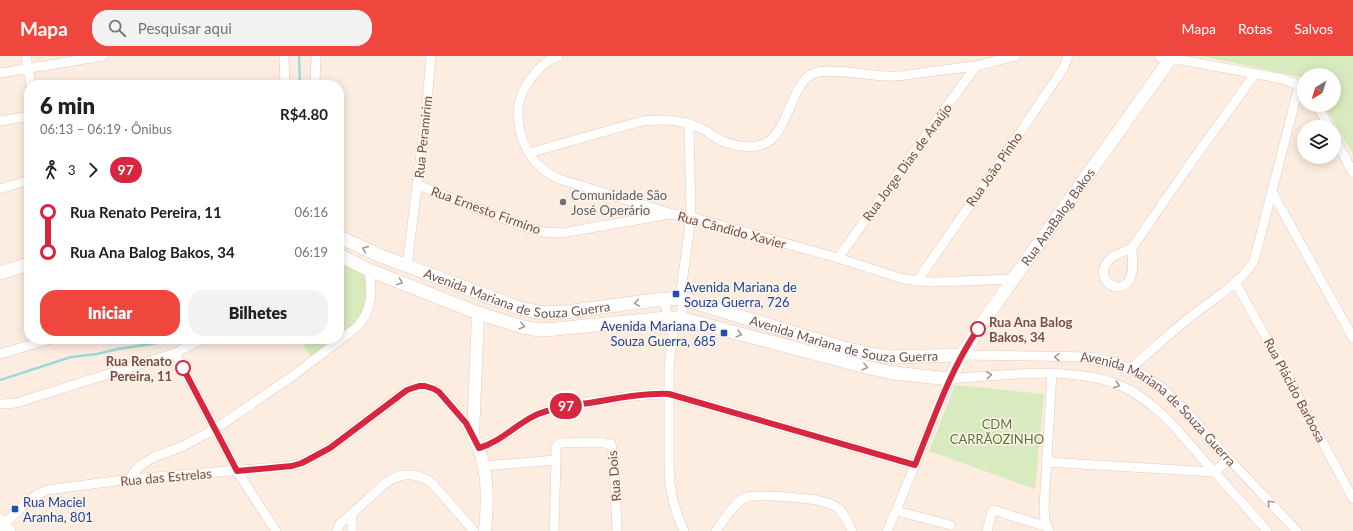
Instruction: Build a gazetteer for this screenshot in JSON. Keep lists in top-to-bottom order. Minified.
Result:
{"streets":{"main road":["Rua AnaBalog Bakos","Avenida Mariana de Souza Guerra"],"street":["Rua Peramirim","Rua Jorge Dias de Araújo","Rua João Pinho","Rua Ernesto Firmino","Rua Cândido Xavier","Rua Plácido Barbosa","Rua Dois","Rua das Estrelas"]},"crossings":[["Rua Peramirim","Rua Ernesto Firmino"],["Rua Peramirim","Avenida Mariana de Souza Guerra"],["Rua Jorge Dias de Araújo","Rua Cândido Xavier"],["Rua João Pinho","Rua Cândido Xavier"],["Rua Ernesto Firmino","Rua Cândido Xavier"],["Rua AnaBalog Bakos","Rua Cândido Xavier"],["Rua AnaBalog Bakos","Avenida Mariana de Souza Guerra"]],"parks":["CDM CARRÃOZINHO"],"places":{"other":["Comunidade São José Operário","Rua Ana Balog Bakos, 34","Rua Renato Pereira, 11"],"transit":["Avenida Mariana de Souza Guerra, 726","Avenida Mariana De Souza Guerra, 685","Rua Maciel Aranha, 801"]},"lines":["bus line 97"],"north":"bottom left","page":{"header":"Mapa","search":"Pesquisar aqui","nav":["Mapa","Rotas","Salvos"],"on_map":"97","heading":["6 min","06:13 – 06:19 · Ônibus","R$4.80"],"legs":["3","97"],"list":[{"name":"Rua Renato Pereira, 11","value":"06:16"},{"name":"Rua Ana Balog Bakos, 34","value":"06:19"}],"buttons":["Iniciar","Bilhetes"]}}
